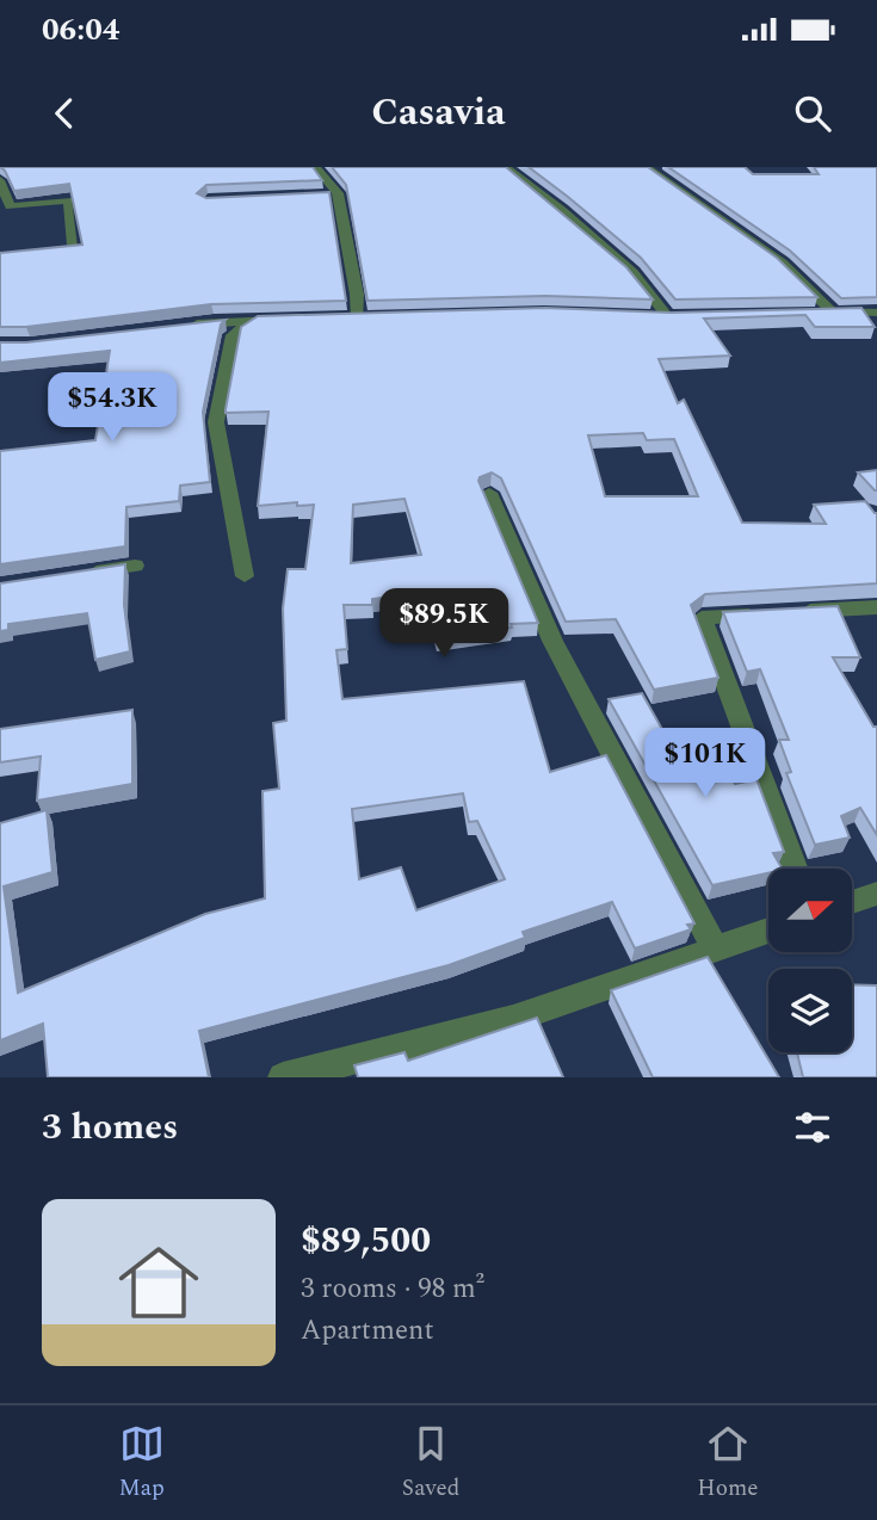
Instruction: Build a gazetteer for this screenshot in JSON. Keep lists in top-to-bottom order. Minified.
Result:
{"north":"right","page":{"status":"06:04","header":"Casavia","price":["$54.3K","$89.5K","$101K"],"heading":"3 homes","list":[{"name":"$89,500","note":"3 rooms · 98 m² · Apartment"}],"tabs":["Map","Saved","Home"]}}
